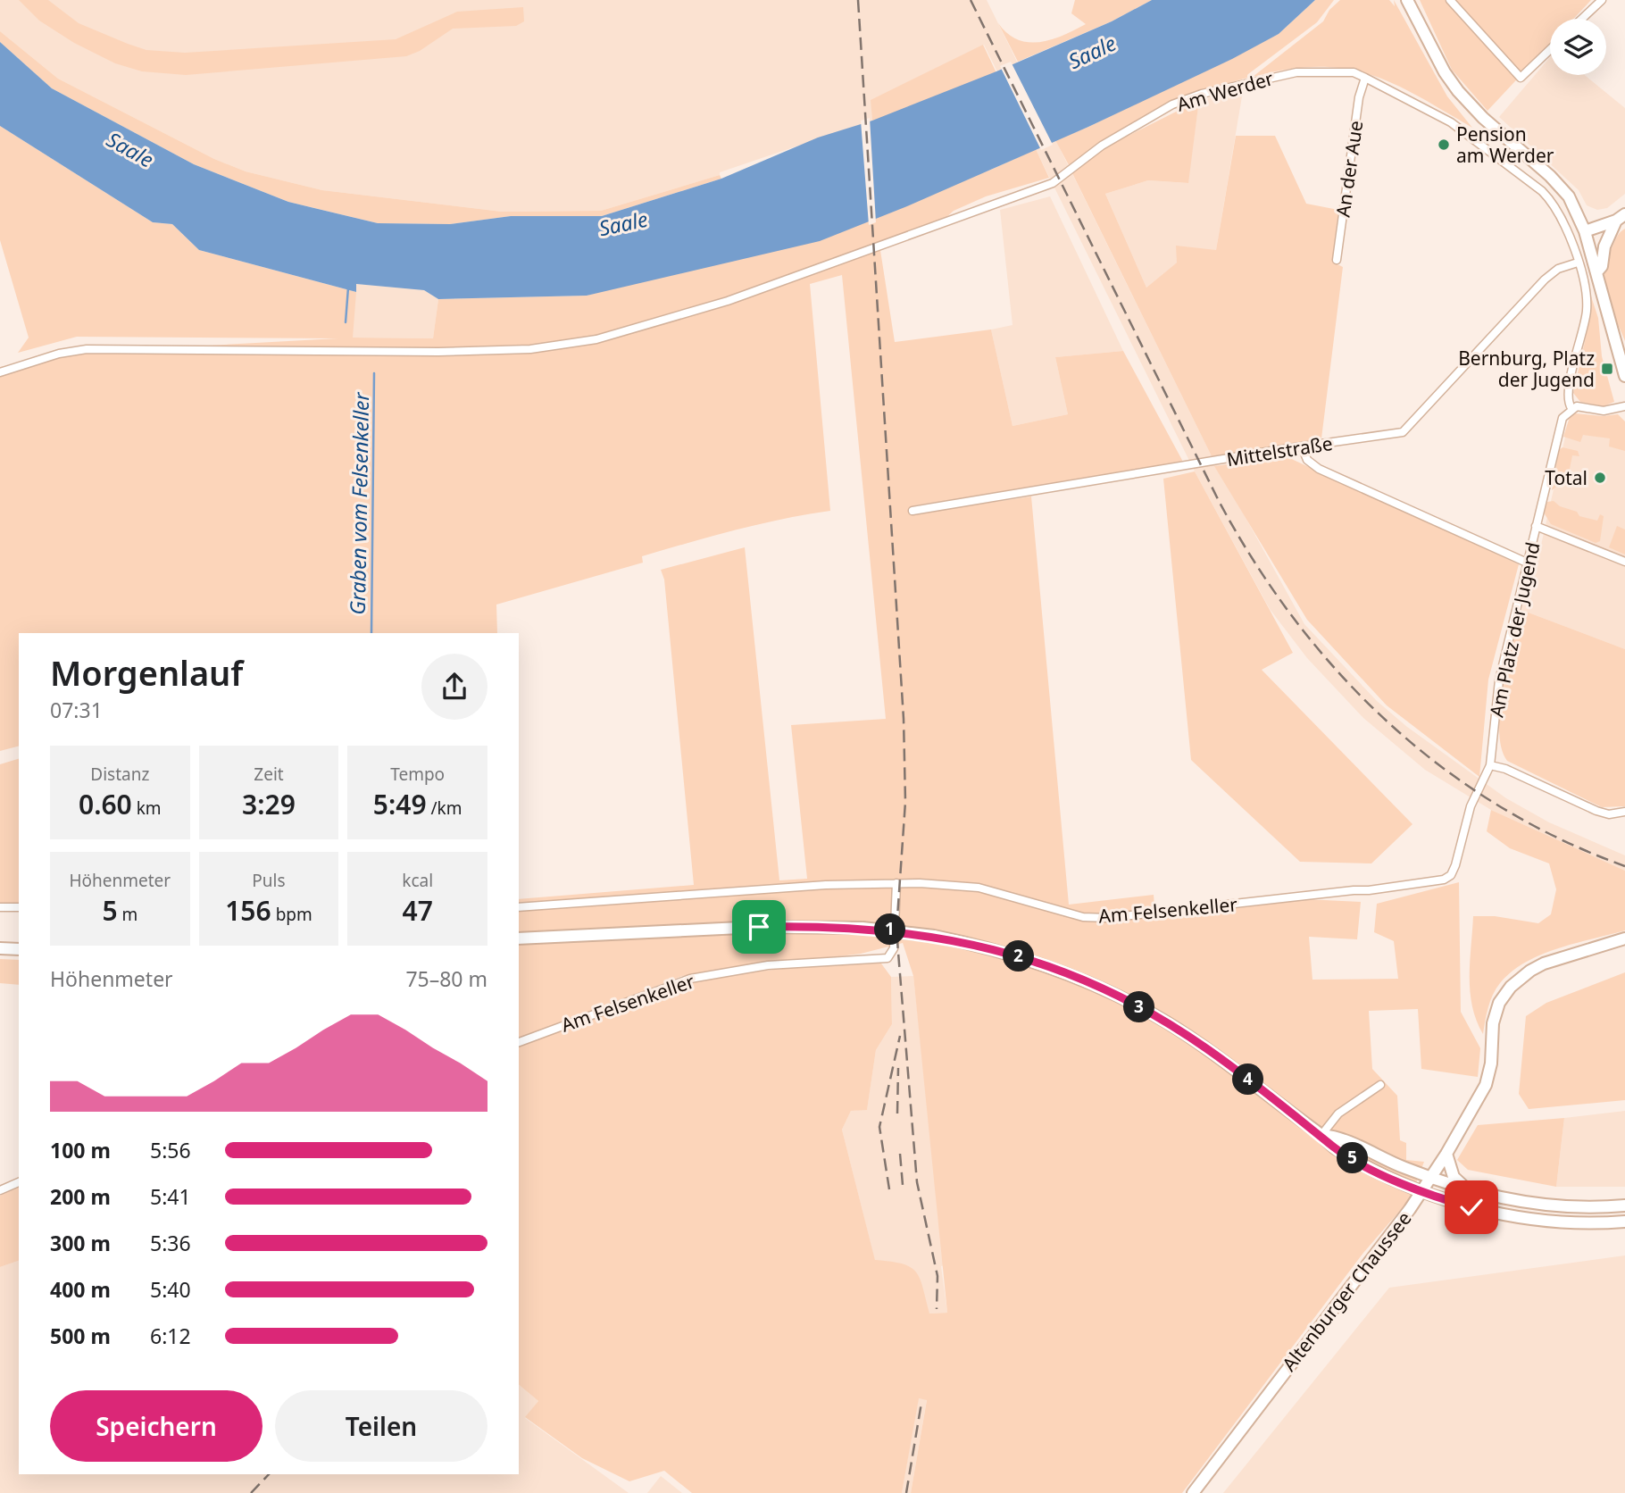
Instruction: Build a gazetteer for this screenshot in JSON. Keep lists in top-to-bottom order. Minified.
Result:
{"streets":{"main road":["Altenburger Chaussee"],"street":["Am Werder","An der Aue","Mittelstraße","Am Platz der Jugend","Am Felsenkeller"]},"crossings":[["Am Werder","An der Aue"],["Am Werder","Mittelstraße"],["Am Werder","Am Platz der Jugend"],["Am Platz der Jugend","Am Felsenkeller"]],"water":["Saale","Graben vom Felsenkeller"],"places":{"other":["Pension am Werder","Total"],"transit":["Bernburg, Platz der Jugend"]},"page":{"heading":["Morgenlauf","07:31"],"stats":[["Distanz","0.60 km"],["Zeit","3:29"],["Tempo","5:49 /km"],["Höhenmeter","5 m"],["Puls","156 bpm"],["kcal","47"]],"pins":["1","2","3","4","5"],"chart":["Höhenmeter","75–80 m"],"list":[{"name":"100 m","note":"5:56"},{"name":"200 m","note":"5:41"},{"name":"300 m","note":"5:36"},{"name":"400 m","note":"5:40"},{"name":"500 m","note":"6:12"}],"buttons":["Speichern","Teilen"]}}
